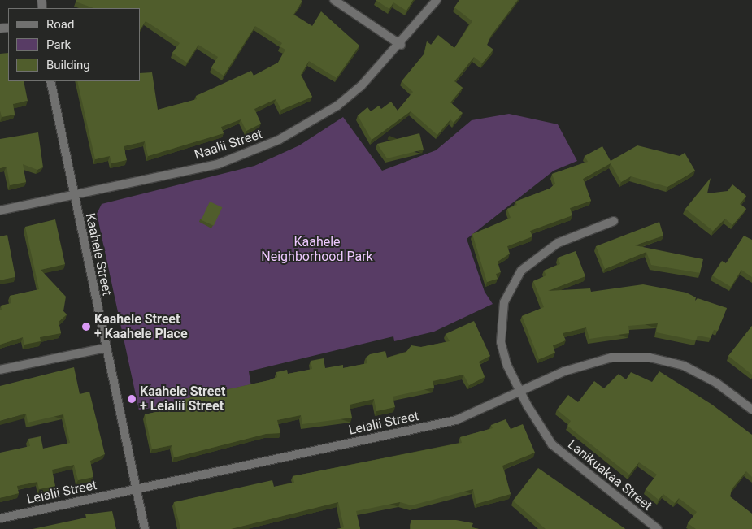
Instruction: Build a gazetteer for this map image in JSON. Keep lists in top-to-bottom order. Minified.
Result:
{"streets":{"street":["Naalii Street","Kaahele Street","Leialii Street","Lanikuakaa Street"]},"crossings":[["Naalii Street","Kaahele Street"],["Kaahele Street","Leialii Street"],["Leialii Street","Lanikuakaa Street"]],"parks":["Kaahele Neighborhood Park"],"places":["Kaahele Street + Kaahele Place","Kaahele Street + Leialii Street"],"legend":["Road","Park","Building"]}
